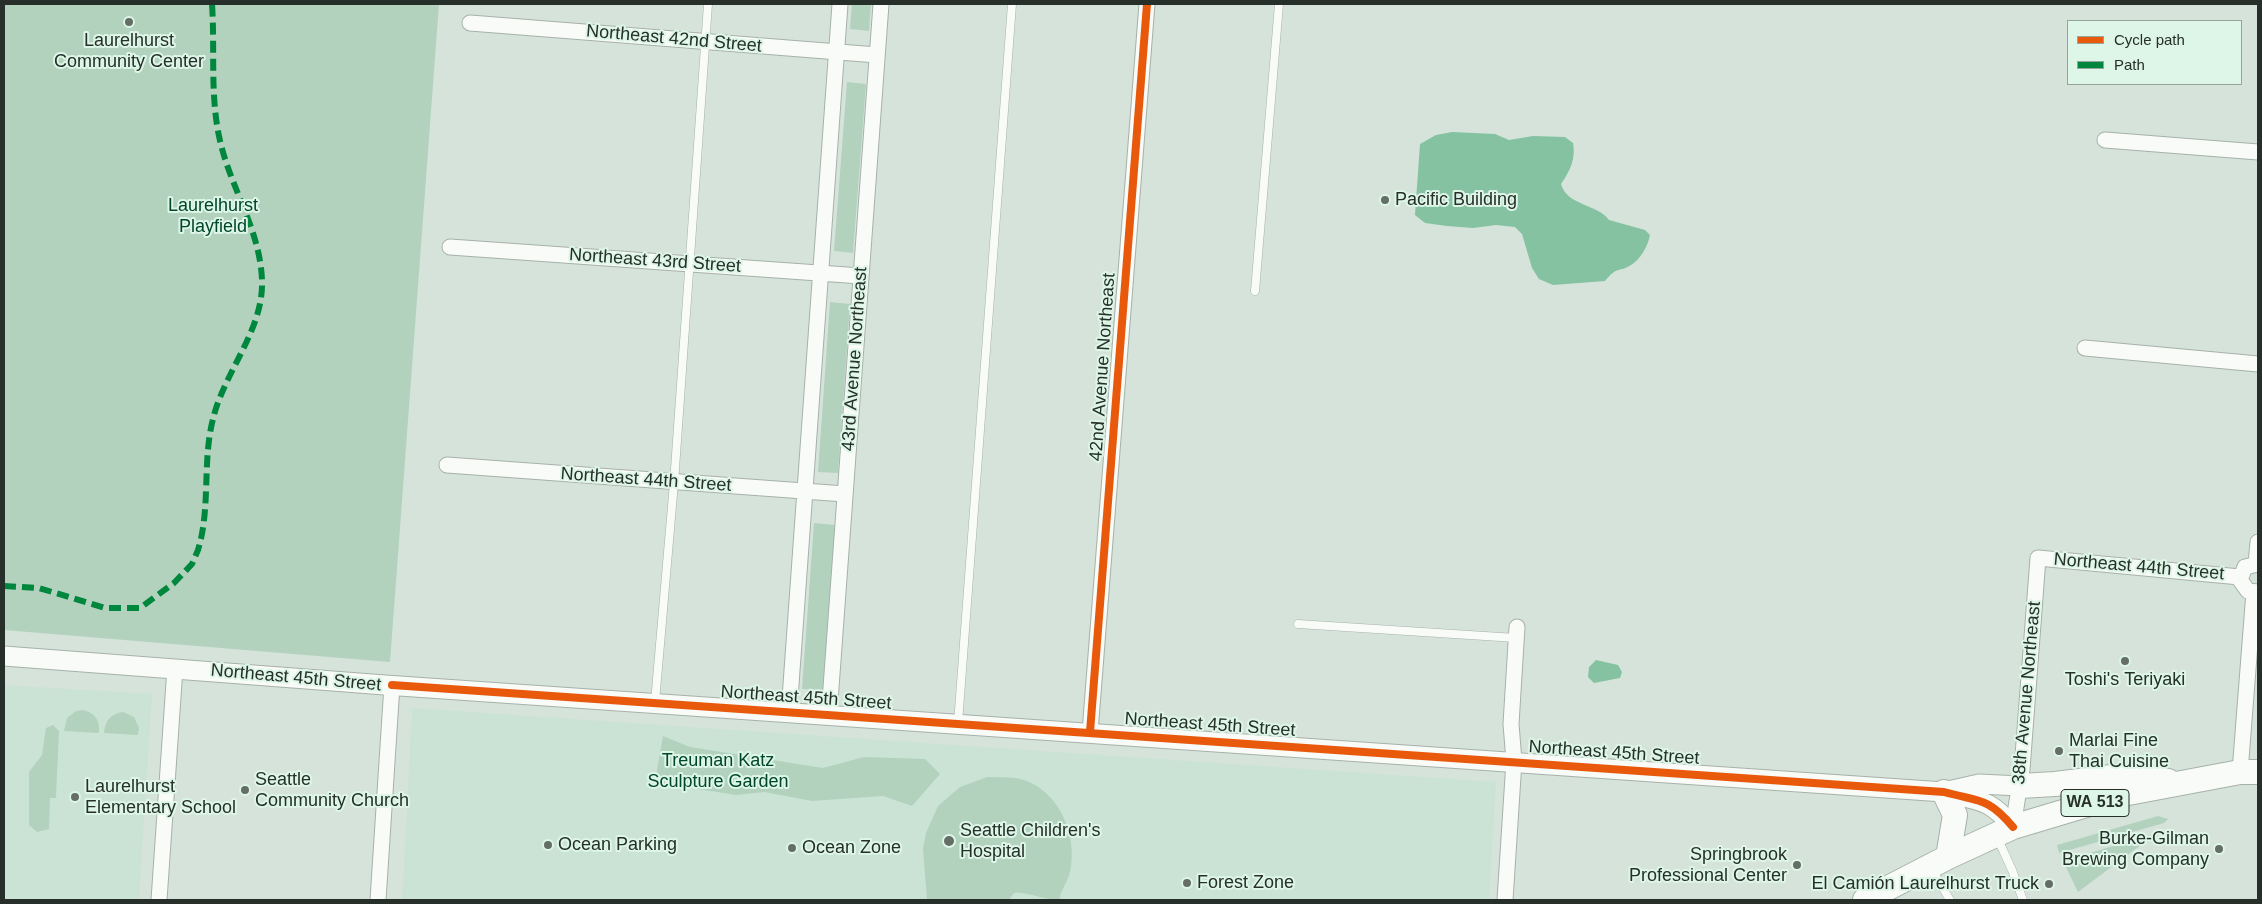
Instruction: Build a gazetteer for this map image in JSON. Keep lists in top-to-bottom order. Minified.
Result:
{"streets":{"main road":["WA 513"],"street":["Northeast 42nd Street","Northeast 43rd Street","43rd Avenue Northeast","42nd Avenue Northeast","Northeast 44th Street","Northeast 45th Street","38th Avenue Northeast"]},"crossings":[["Northeast 42nd Street","43rd Avenue Northeast"],["Northeast 43rd Street","43rd Avenue Northeast"],["43rd Avenue Northeast","Northeast 44th Street"],["43rd Avenue Northeast","Northeast 45th Street"],["42nd Avenue Northeast","Northeast 45th Street"],["Northeast 44th Street","38th Avenue Northeast"],["Northeast 45th Street","38th Avenue Northeast"],["Northeast 45th Street","WA 513"],["38th Avenue Northeast","WA 513"]],"parks":["Laurelhurst Playfield","Treuman Katz Sculpture Garden"],"places":["Laurelhurst Community Center","Pacific Building","Toshi's Teriyaki","Marlai Fine Thai Cuisine","Seattle Community Church","Laurelhurst Elementary School","Seattle Children's Hospital","Ocean Parking","Ocean Zone","Burke-Gilman Brewing Company","Springbrook Professional Center","Forest Zone","El Camión Laurelhurst Truck"],"legend":["Cycle path","Path"]}
